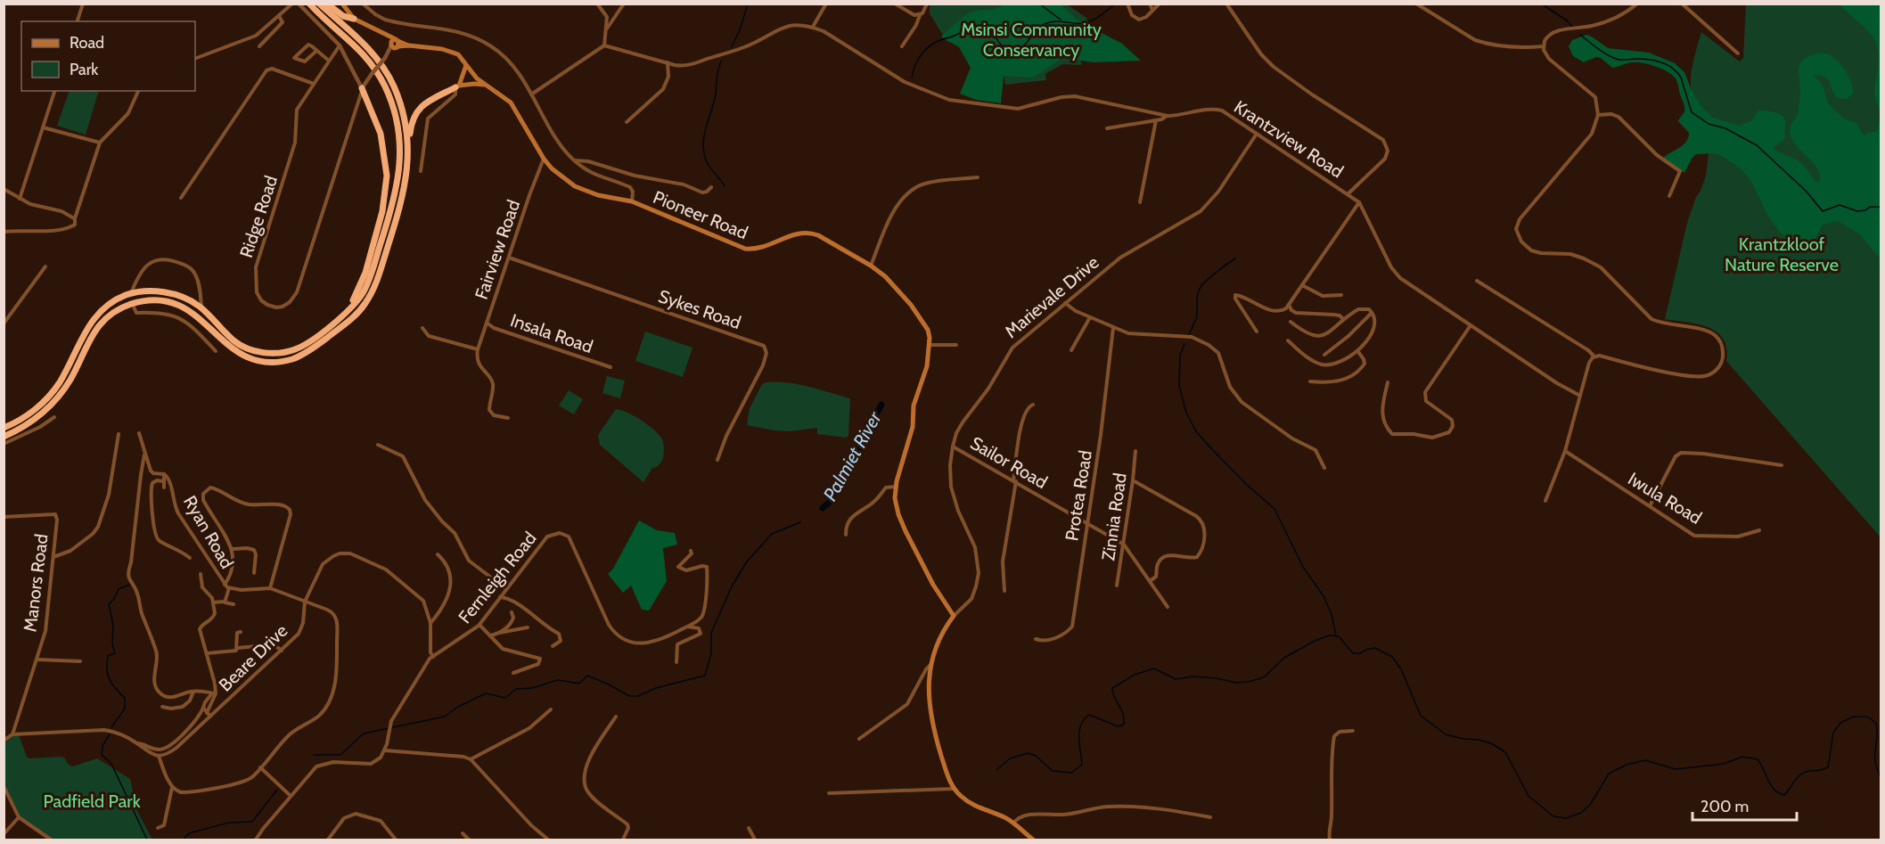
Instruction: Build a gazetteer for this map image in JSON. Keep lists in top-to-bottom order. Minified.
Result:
{"streets":{"main road":["Pioneer Road"],"street":["Krantzview Road","Ridge Road","Fairview Road","Marievale Drive","Sykes Road","Insala Road","Sailor Road","Protea Road","Iwula Road","Zinnia Road","Ryan Road","Fernleigh Road","Manors Road","Beare Drive"]},"crossings":[["Krantzview Road","Marievale Drive"],["Pioneer Road","Ridge Road"],["Pioneer Road","Fairview Road"],["Pioneer Road","Marievale Drive"],["Fairview Road","Sykes Road"],["Fairview Road","Insala Road"],["Marievale Drive","Sailor Road"],["Sailor Road","Protea Road"],["Sailor Road","Zinnia Road"],["Ryan Road","Beare Drive"]],"water":["Palmiet River"],"parks":["Msinsi Community Conservancy","Krantzkloof Nature Reserve","Padfield Park"],"legend":["Road","Park"],"scale_bar":"200 m"}
